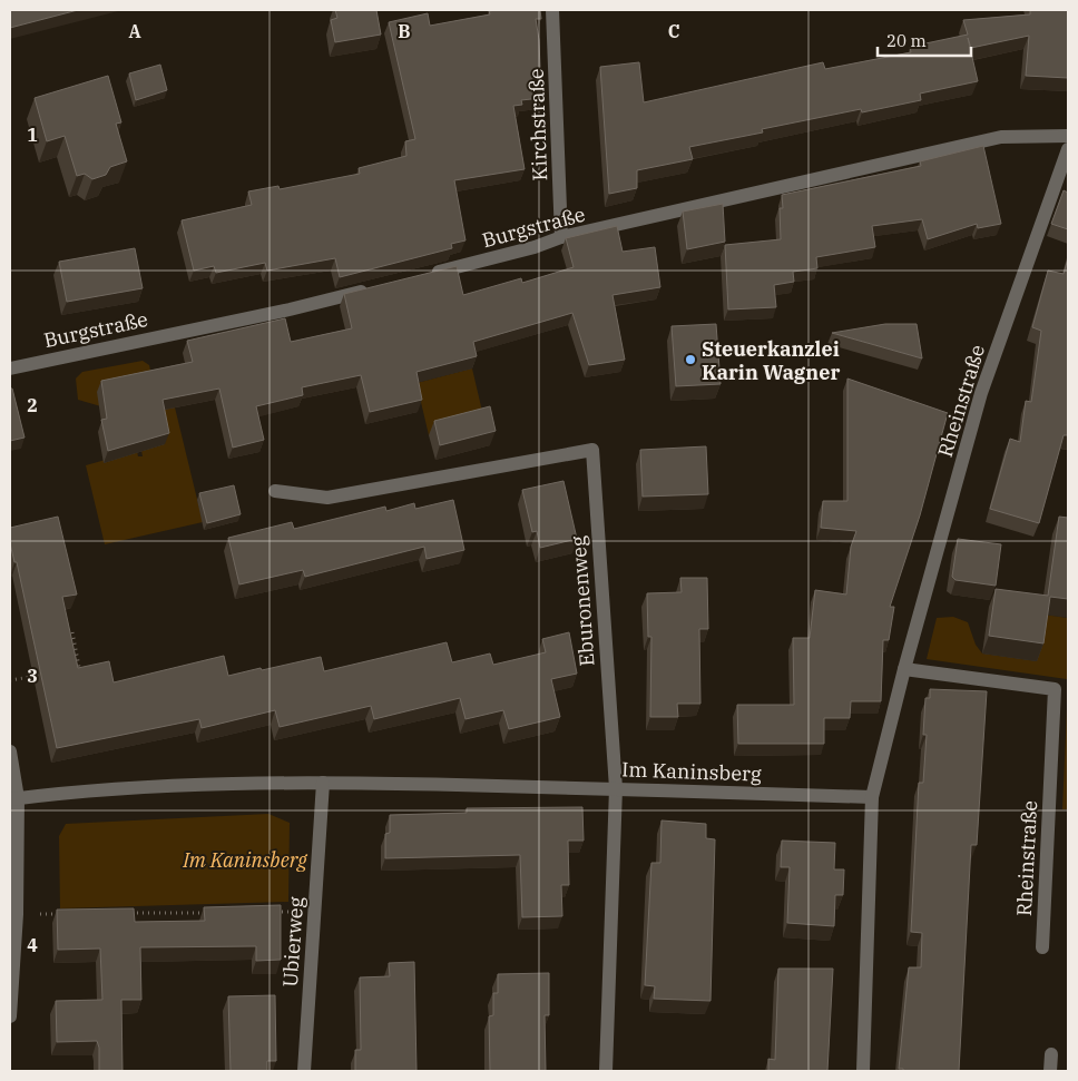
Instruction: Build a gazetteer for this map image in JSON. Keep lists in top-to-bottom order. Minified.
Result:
{"streets":{"street":["Kirchstraße","Burgstraße","Rheinstraße","Eburonenweg","Im Kaninsberg","Ubierweg"]},"crossings":[["Kirchstraße","Burgstraße"],["Rheinstraße","Im Kaninsberg"],["Eburonenweg","Im Kaninsberg"],["Im Kaninsberg","Ubierweg"]],"parks":["Im Kaninsberg"],"places":["Steuerkanzlei Karin Wagner"],"scale_bar":"20 m","grid":{"columns":["A","B","C"],"rows":["1","2","3","4"]}}
